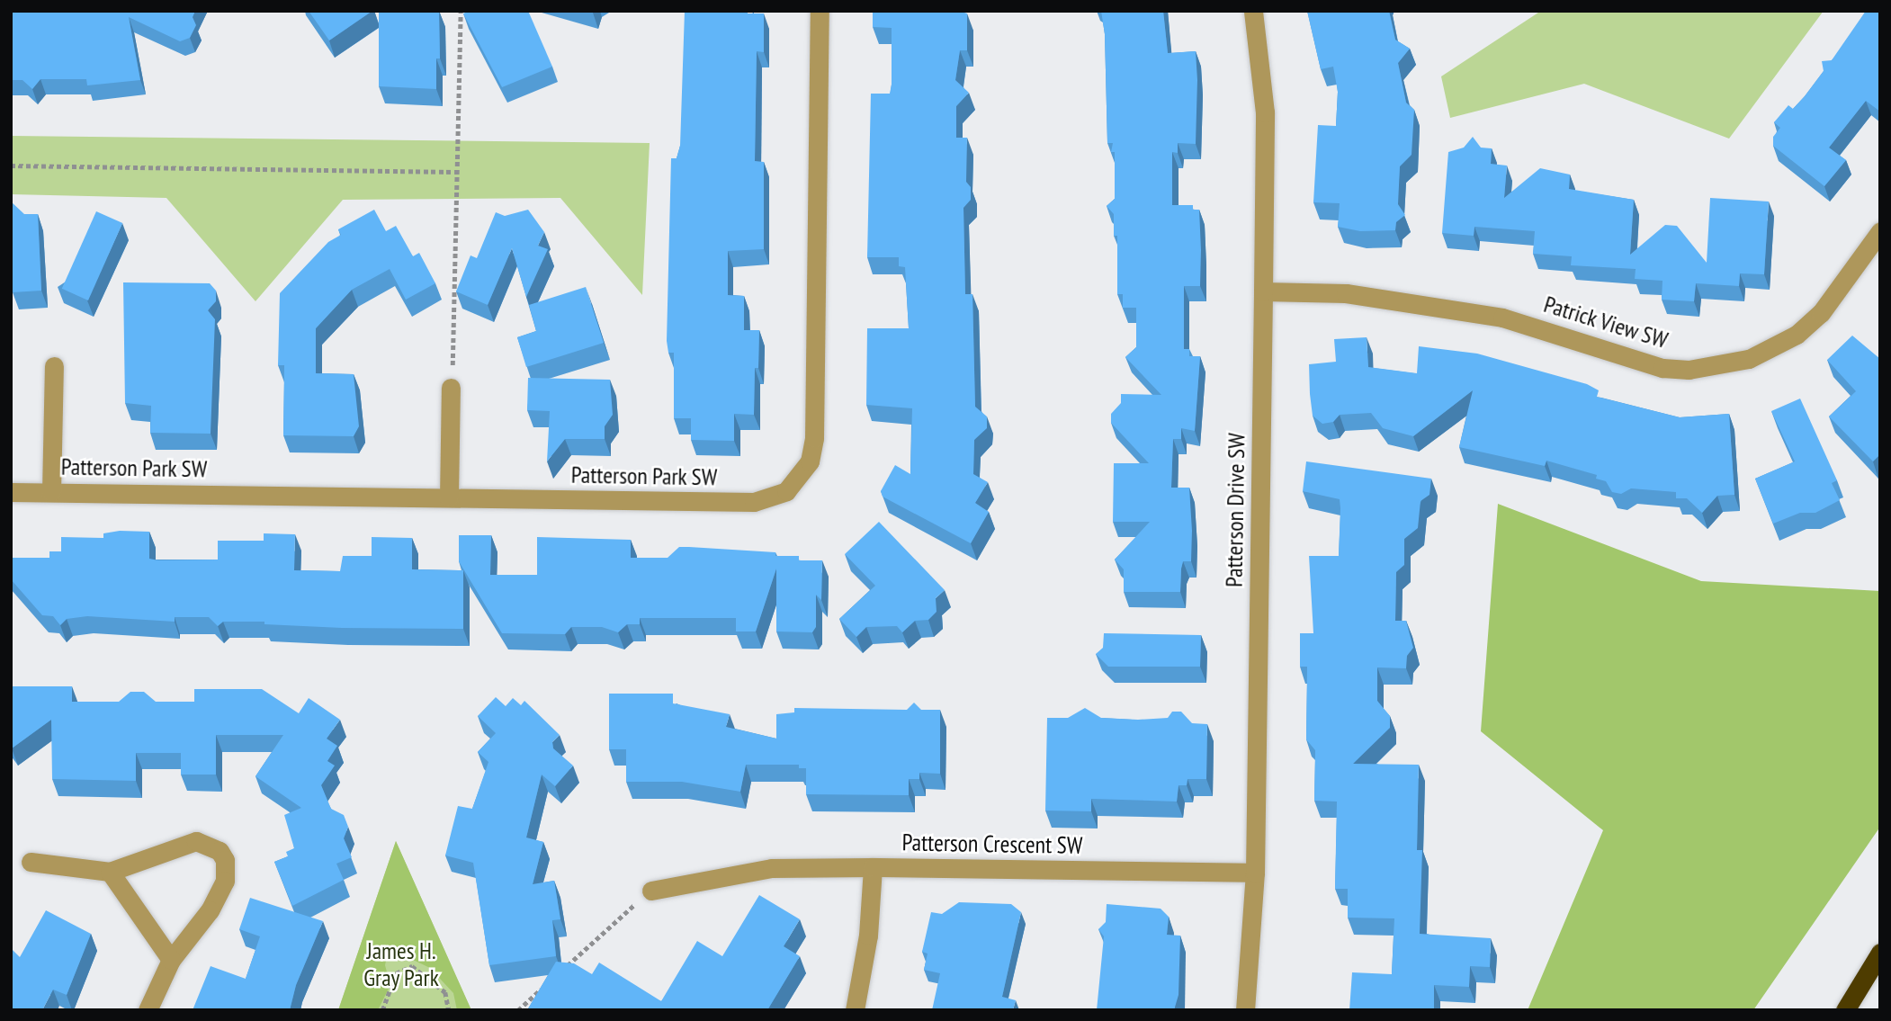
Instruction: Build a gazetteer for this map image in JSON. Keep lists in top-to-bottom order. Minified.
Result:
{"streets":{"street":["Patrick View SW","Patterson Park SW","Patterson Drive SW","Patterson Crescent SW"]},"crossings":[["Patrick View SW","Patterson Drive SW"],["Patterson Drive SW","Patterson Crescent SW"]],"parks":["James H. Gray Park"]}
